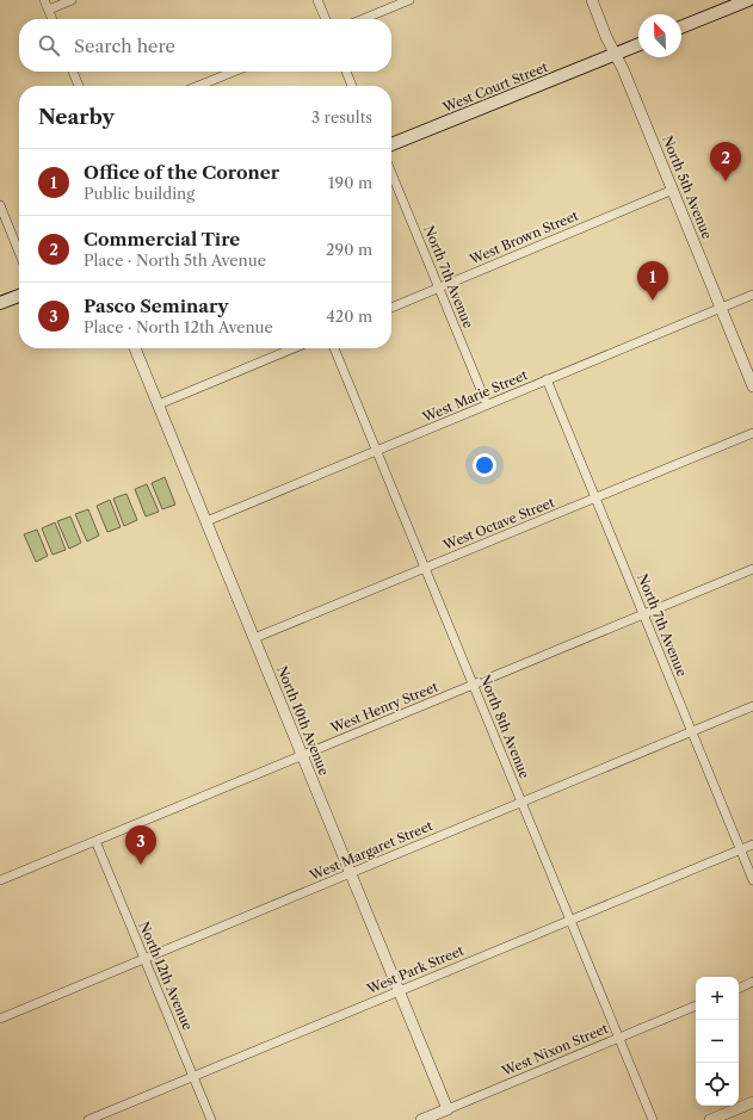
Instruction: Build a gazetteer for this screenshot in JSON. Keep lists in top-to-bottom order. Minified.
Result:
{"streets":{"main road":["West Court Street"],"street":["North 5th Avenue","West Brown Street","North 7th Avenue","West Marie Street","West Octave Street","West Henry Street","North 10th Avenue","North 8th Avenue","West Margaret Street","West Park Street","North 12th Avenue","West Nixon Street"]},"crossings":[["West Court Street","North 5th Avenue"],["North 5th Avenue","West Brown Street"],["North 5th Avenue","West Marie Street"],["West Brown Street","North 7th Avenue"],["North 7th Avenue","West Marie Street"],["North 7th Avenue","West Octave Street"],["North 7th Avenue","West Henry Street"],["North 7th Avenue","West Margaret Street"],["North 7th Avenue","West Park Street"],["West Marie Street","North 10th Avenue"],["West Marie Street","North 8th Avenue"],["West Octave Street","North 10th Avenue"],["West Octave Street","North 8th Avenue"],["West Henry Street","North 10th Avenue"],["West Henry Street","North 8th Avenue"],["West Henry Street","North 12th Avenue"],["North 10th Avenue","West Margaret Street"],["North 10th Avenue","West Park Street"],["North 10th Avenue","West Nixon Street"],["North 8th Avenue","West Margaret Street"],["North 8th Avenue","West Park Street"],["North 8th Avenue","West Nixon Street"],["West Margaret Street","North 12th Avenue"],["West Park Street","North 12th Avenue"]],"north":"top left","page":{"search":"Search here","heading":["Nearby","3 results"],"pins":["2","1","3"],"list":[{"mark":"1","name":"Office of the Coroner","note":"Public building","value":"190 m"},{"mark":"2","name":"Commercial Tire","note":"Place · North 5th Avenue","value":"290 m"},{"mark":"3","name":"Pasco Seminary","note":"Place · North 12th Avenue","value":"420 m"}],"map_buttons":["+","−"]}}
